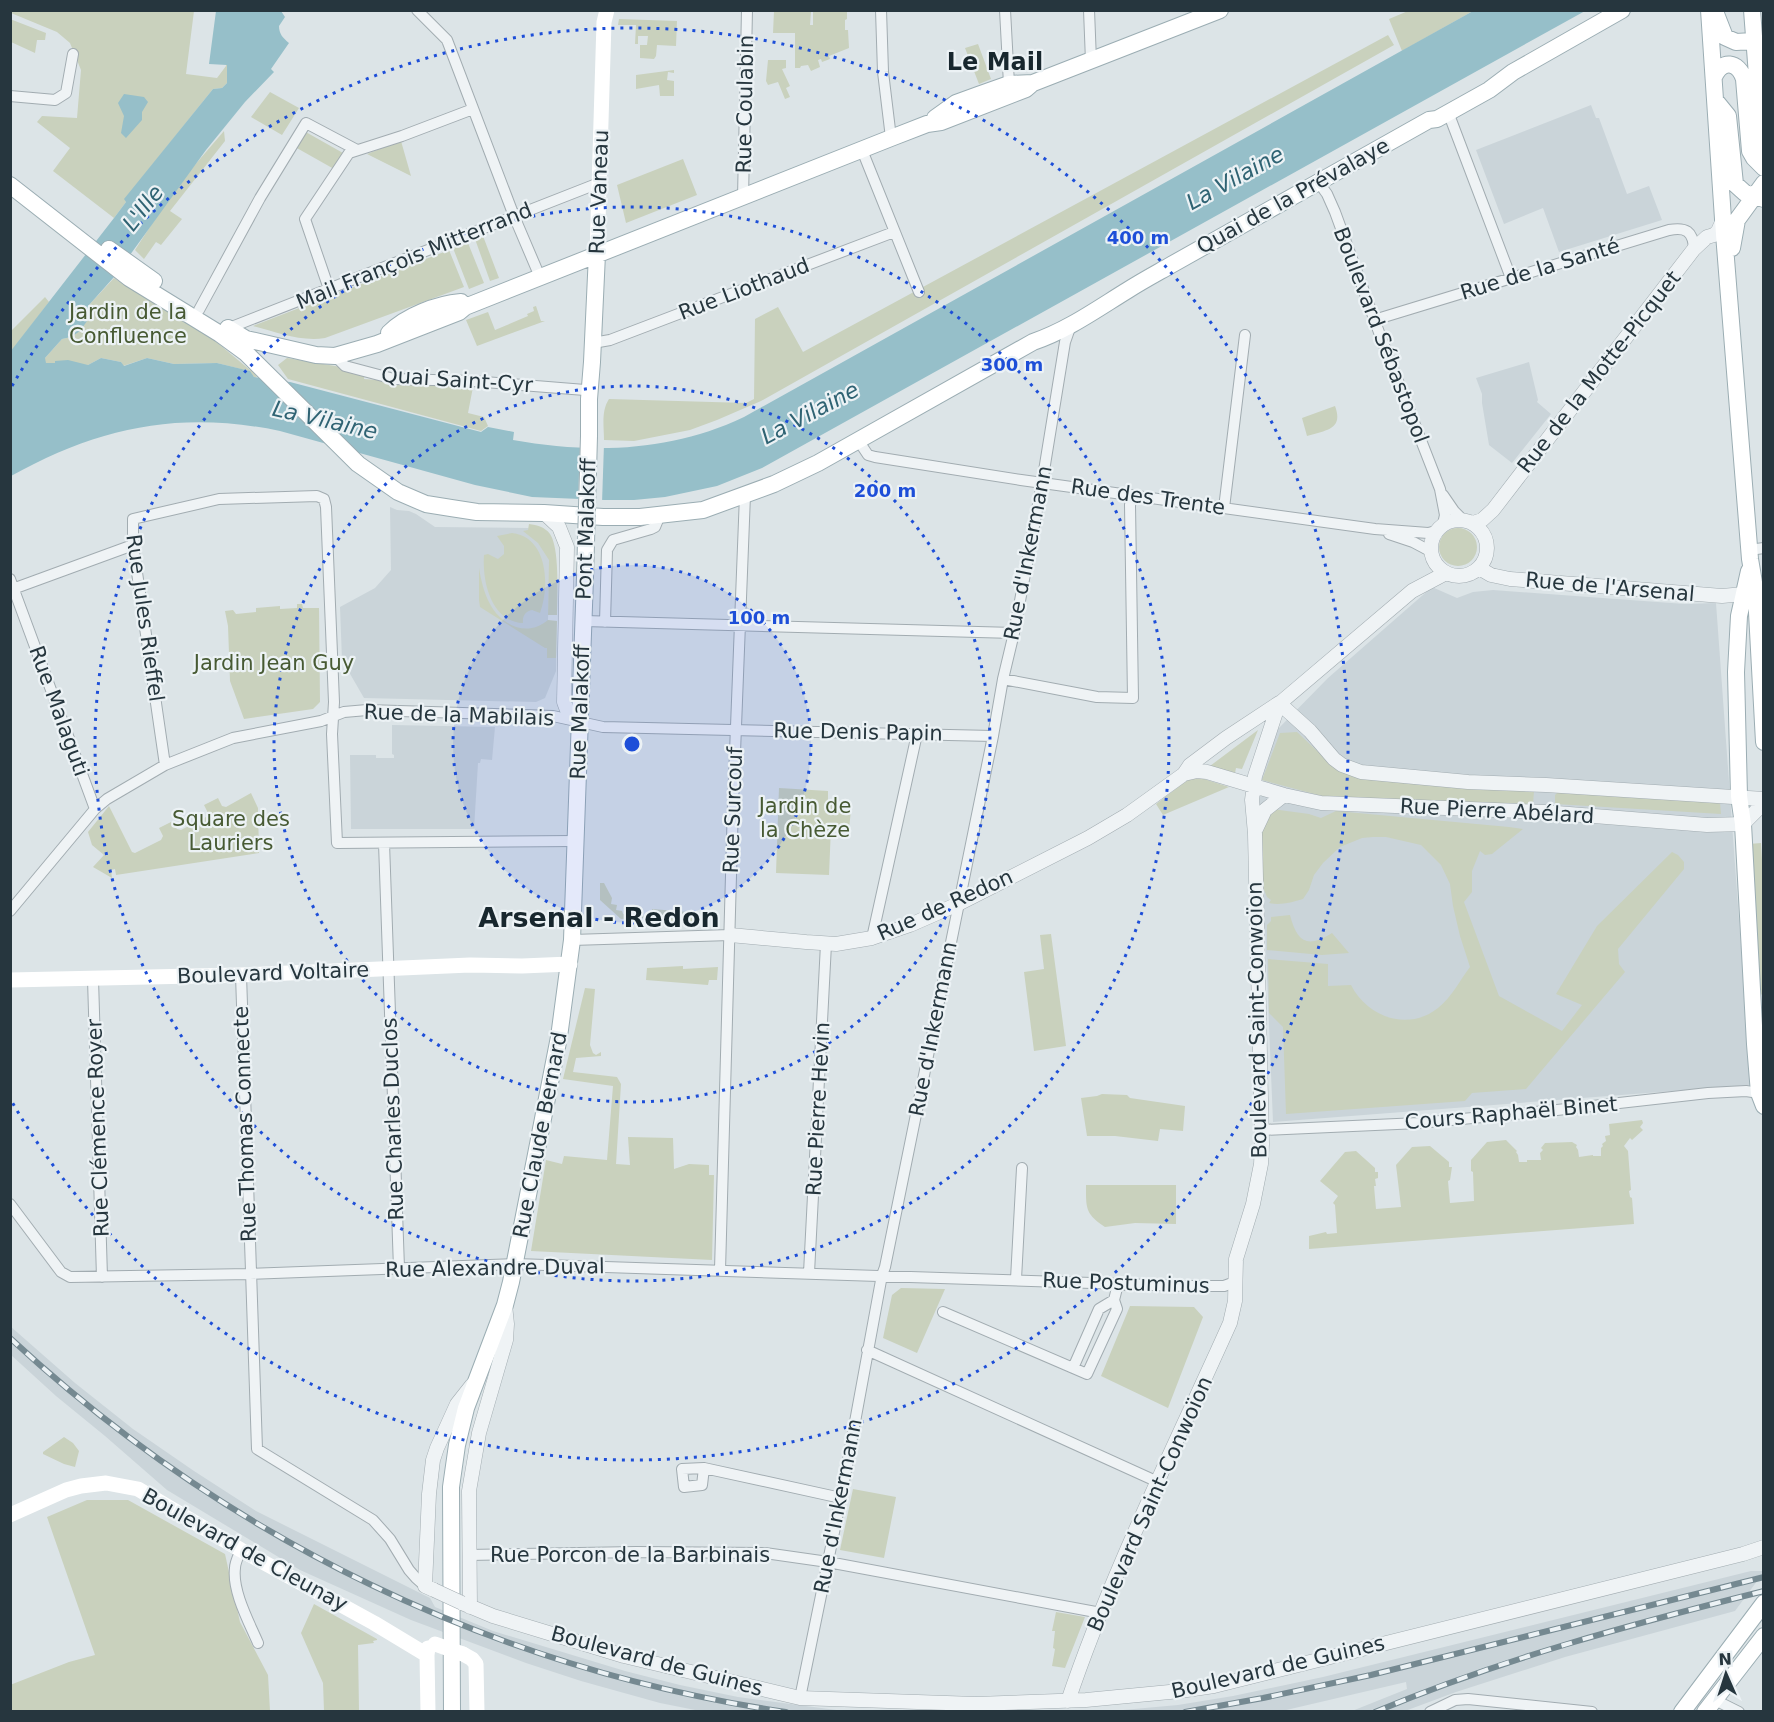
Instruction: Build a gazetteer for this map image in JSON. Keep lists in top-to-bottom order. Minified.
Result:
{"streets":{"main road":["Rue Vaneau","Quai de la Prévalaye","Pont Malakoff","Rue Malakoff","Boulevard Voltaire","Rue Claude Bernard","Boulevard de Cleunay"],"street":["Rue Coulabin","Mail François Mitterrand","Rue de la Santé","Rue Liothaud","Boulevard Sébastopol","Rue de la Motte-Picquet","Quai Saint-Cyr","Rue des Trente","Rue d'Inkermann","Rue de l'Arsenal","Rue Jules Rieffel","Rue Malaguti","Rue de la Mabilais","Rue Denis Papin","Rue Surcouf","Rue Pierre Abélard","Rue de Redon","Boulevard Saint-Conwoïon","Rue Pierre Hevin","Cours Raphaël Binet","Rue Charles Duclos","Rue Thomas Connecte","Rue Clémence Royer","Rue Alexandre Duval","Rue Postuminus","Rue Porcon de la Barbinais","Boulevard de Guines"]},"crossings":[["Rue Vaneau","Mail François Mitterrand"],["Rue Vaneau","Rue Liothaud"],["Rue Vaneau","Pont Malakoff"],["Quai de la Prévalaye","Mail François Mitterrand"],["Quai de la Prévalaye","Boulevard Sébastopol"],["Quai de la Prévalaye","Rue des Trente"],["Quai de la Prévalaye","Rue d'Inkermann"],["Quai de la Prévalaye","Rue Malakoff"],["Quai de la Prévalaye","Rue Surcouf"],["Rue de la Santé","Boulevard Sébastopol"],["Rue de la Santé","Rue de la Motte-Picquet"],["Boulevard Sébastopol","Rue de la Motte-Picquet"],["Boulevard Sébastopol","Rue des Trente"],["Boulevard Sébastopol","Rue de l'Arsenal"],["Rue de la Motte-Picquet","Rue des Trente"],["Rue de la Motte-Picquet","Rue de l'Arsenal"],["Rue des Trente","Rue d'Inkermann"],["Rue des Trente","Rue de l'Arsenal"],["Pont Malakoff","Rue Malakoff"],["Rue d'Inkermann","Rue Denis Papin"],["Rue d'Inkermann","Rue de Redon"],["Rue d'Inkermann","Rue Alexandre Duval"],["Rue d'Inkermann","Rue Porcon de la Barbinais"],["Rue d'Inkermann","Boulevard de Guines"],["Rue Jules Rieffel","Rue de la Mabilais"],["Rue Malaguti","Rue de la Mabilais"],["Rue Malakoff","Rue de la Mabilais"],["Rue Malakoff","Rue Denis Papin"],["Rue Malakoff","Rue de Redon"],["Rue Malakoff","Boulevard Voltaire"],["Rue Malakoff","Rue Claude Bernard"],["Rue de la Mabilais","Rue Denis Papin"],["Rue Denis Papin","Rue Surcouf"],["Rue Surcouf","Rue de Redon"],["Rue Surcouf","Rue Alexandre Duval"],["Rue Pierre Abélard","Rue de Redon"],["Rue Pierre Abélard","Boulevard Saint-Conwoïon"],["Rue de Redon","Boulevard Saint-Conwoïon"],["Rue de Redon","Rue Pierre Hevin"],["Boulevard Voltaire","Rue Charles Duclos"],["Boulevard Voltaire","Rue Thomas Connecte"],["Boulevard Voltaire","Rue Clémence Royer"],["Boulevard Voltaire","Rue Claude Bernard"],["Boulevard Saint-Conwoïon","Cours Raphaël Binet"],["Boulevard Saint-Conwoïon","Rue Postuminus"],["Boulevard Saint-Conwoïon","Rue Porcon de la Barbinais"],["Boulevard Saint-Conwoïon","Boulevard de Guines"],["Rue Pierre Hevin","Rue Alexandre Duval"],["Rue Charles Duclos","Rue Alexandre Duval"],["Rue Thomas Connecte","Rue Alexandre Duval"],["Rue Thomas Connecte","Boulevard de Guines"],["Rue Clémence Royer","Rue Alexandre Duval"],["Rue Claude Bernard","Rue Alexandre Duval"],["Rue Claude Bernard","Rue Porcon de la Barbinais"],["Rue Claude Bernard","Boulevard de Guines"],["Rue Alexandre Duval","Rue Postuminus"]],"districts":["Le Mail","Arsenal - Redon"],"water":["La Vilaine","L'Ille"],"parks":["Jardin de la Confluence","Jardin Jean Guy","Jardin de la Chèze","Square des Lauriers"],"north":"top","rings":["400 m","300 m","200 m","100 m"]}
